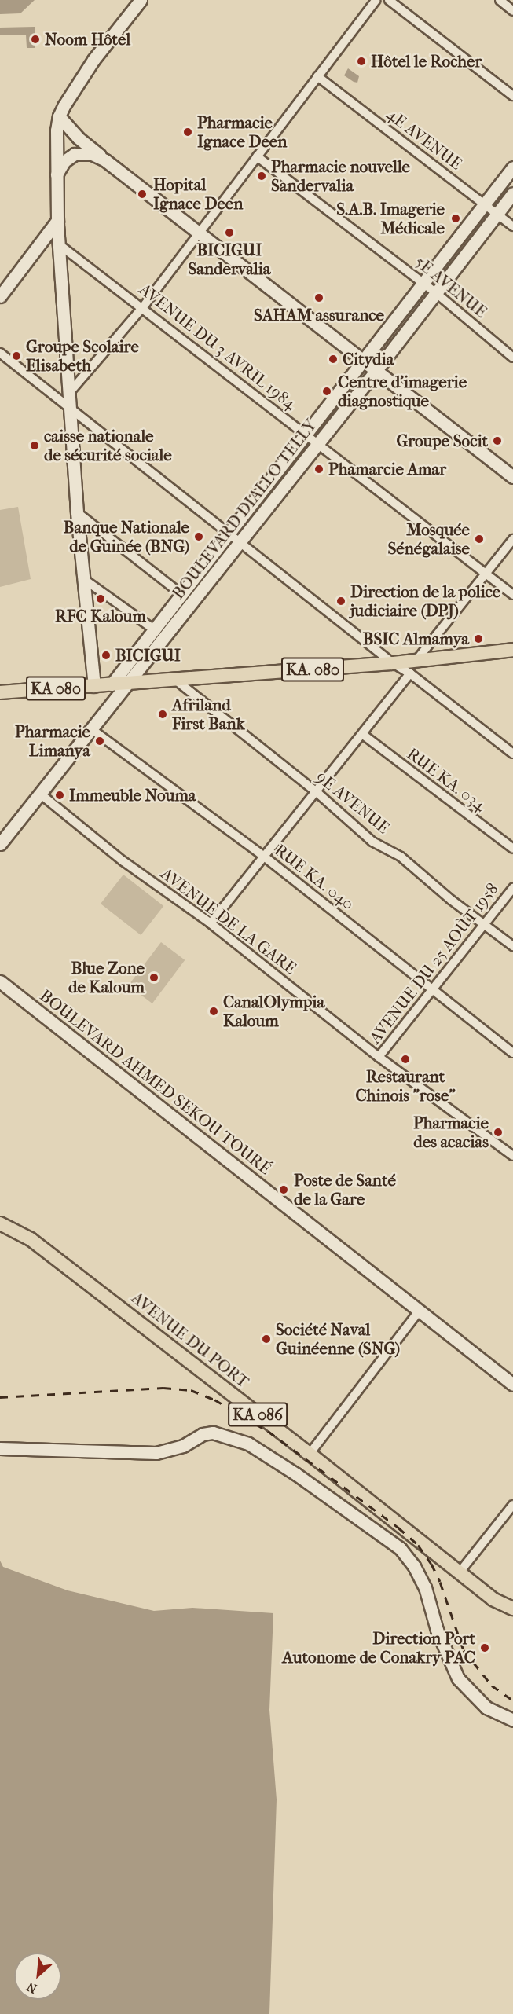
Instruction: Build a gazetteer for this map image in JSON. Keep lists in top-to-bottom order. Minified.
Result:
{"streets":{"main road":["KA. 080","KA 080","AVENUE DU PORT","KA 086"],"street":["4E AVENUE","5E AVENUE","AVENUE DU 3 AVRIL 1984","BOULEVARD DIALLO TELLY","RUE KA. 034","9E AVENUE","RUE KA. 040","AVENUE DE LA GARE","AVENUE DU 25 AOÛT 1958","BOULEVARD AHMED SEKOU TOURÉ"]},"crossings":[["4E AVENUE","BOULEVARD DIALLO TELLY"],["5E AVENUE","BOULEVARD DIALLO TELLY"],["AVENUE DU 3 AVRIL 1984","BOULEVARD DIALLO TELLY"],["BOULEVARD DIALLO TELLY","KA. 080"],["BOULEVARD DIALLO TELLY","KA 080"],["BOULEVARD DIALLO TELLY","RUE KA. 040"],["BOULEVARD DIALLO TELLY","AVENUE DE LA GARE"],["KA. 080","KA 080"],["KA. 080","9E AVENUE"],["9E AVENUE","AVENUE DU 25 AOÛT 1958"],["RUE KA. 040","AVENUE DU 25 AOÛT 1958"],["AVENUE DE LA GARE","AVENUE DU 25 AOÛT 1958"]],"places":["Noom Hôtel","Hôtel le Rocher","Pharmacie Ignace Deen","Pharmacie nouvelle Sandervalia","Hopital Ignace Deen","S.A.B. Imagerie Médicale","BICIGUI Sandervalia","SAHAM assurance","Groupe Scolaire Elisabeth","Citydia","Centre d'imagerie diagnostique","Groupe Socit","caisse nationale de sécurité sociale","Phamarcie Amar","Banque Nationale de Guinée (BNG)","Mosquée Sénégalaise","RFC Kaloum","Direction de la police judiciaire (DPJ)","BSIC Almamya","BICIGUI","Afriland First Bank","Pharmacie Limanya","Immeuble Nouma","Blue Zone de Kaloum","CanalOlympia Kaloum","Restaurant Chinois \"rose\"","Pharmacie des acacias","Poste de Santé de la Gare","Société Naval Guinéenne (SNG)","Direction Port Autonome de Conakry PAC"],"north":"bottom left"}
